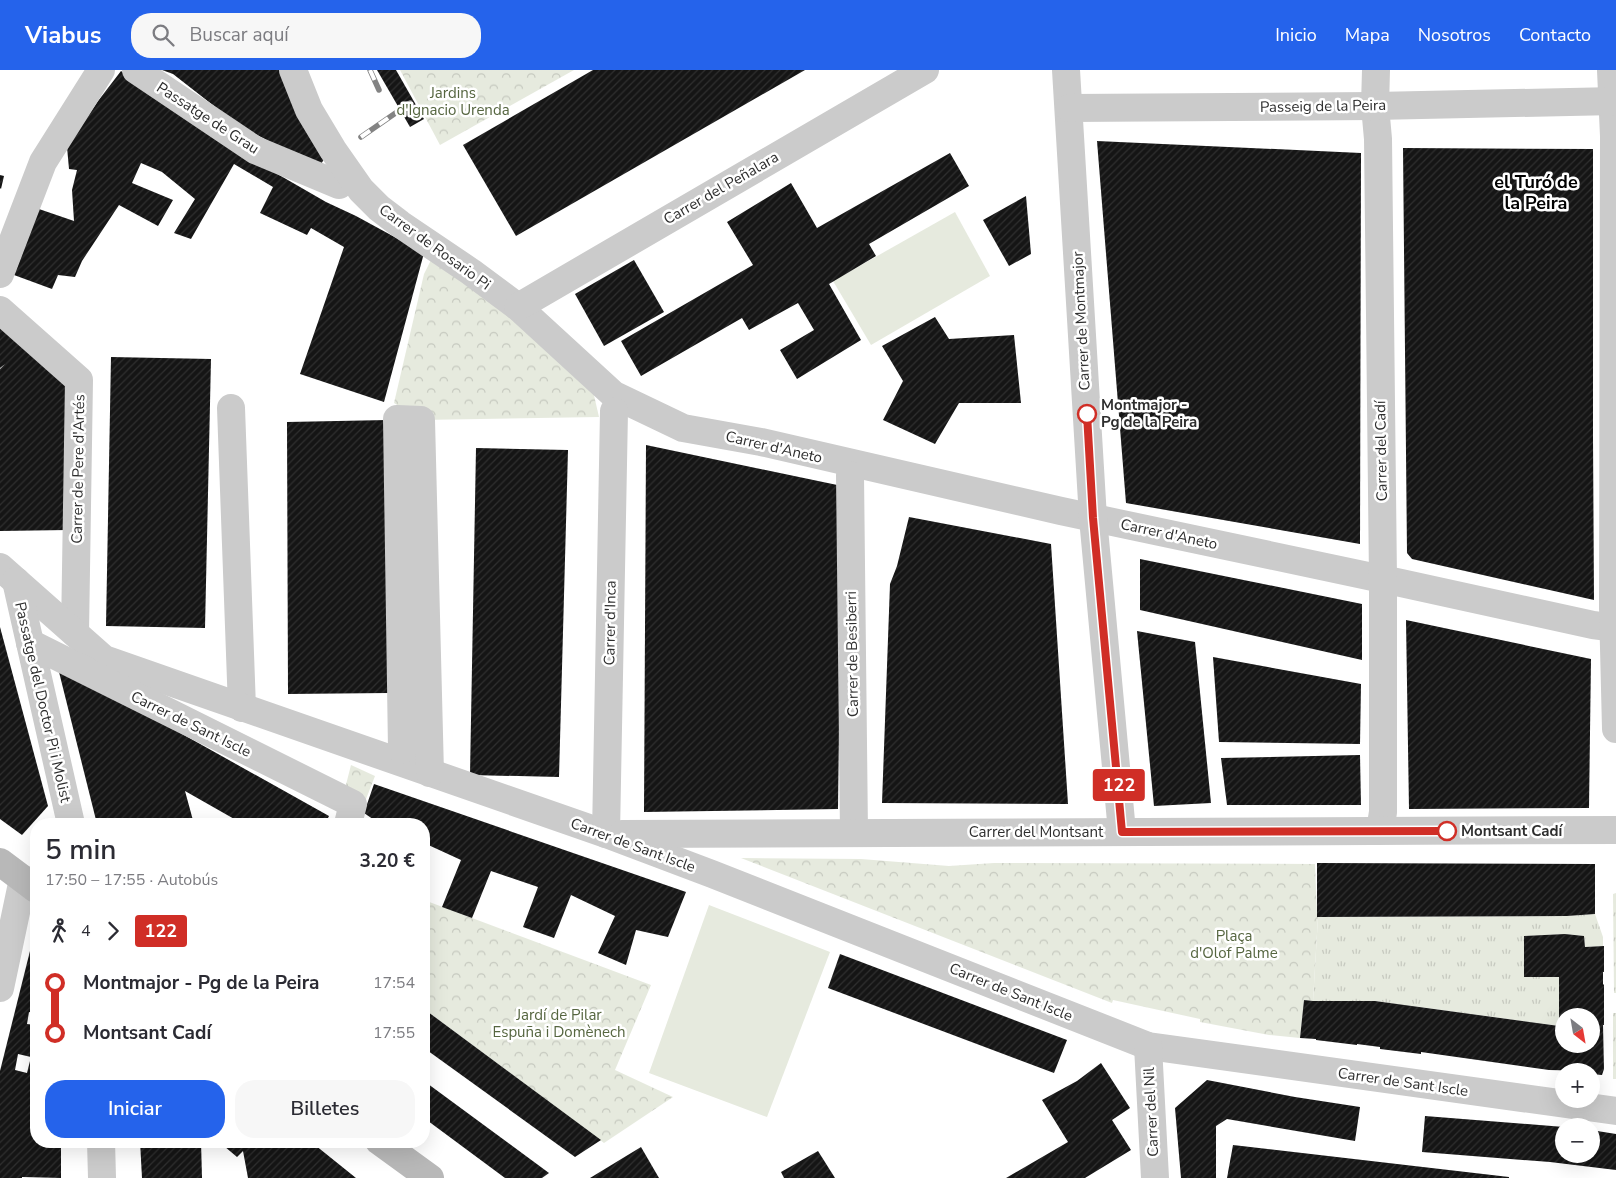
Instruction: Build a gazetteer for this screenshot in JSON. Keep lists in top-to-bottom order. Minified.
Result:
{"streets":{"street":["Passeig de la Peira","Passatge de Grau","Carrer del Peñalara","Carrer de Rosario Pi","Carrer de Montmajor","Carrer d'Aneto","Carrer del Cadí","Carrer de Pere d'Artés","Carrer d'Inca","Carrer de Besiberri","Passatge del Doctor Pi i Molist","Carrer de Sant Iscle","Carrer del Montsant","Carrer del Nil"]},"crossings":[["Passeig de la Peira","Carrer de Montmajor"],["Passeig de la Peira","Carrer del Cadí"],["Carrer del Peñalara","Carrer de Rosario Pi"],["Carrer de Rosario Pi","Carrer d'Aneto"],["Carrer de Rosario Pi","Carrer d'Inca"],["Carrer de Montmajor","Carrer d'Aneto"],["Carrer de Montmajor","Carrer del Montsant"],["Carrer d'Aneto","Carrer del Cadí"],["Carrer d'Aneto","Carrer d'Inca"],["Carrer del Cadí","Carrer del Montsant"],["Carrer de Pere d'Artés","Carrer de Sant Iscle"],["Carrer d'Inca","Carrer de Sant Iscle"],["Carrer d'Inca","Carrer del Montsant"],["Carrer de Besiberri","Carrer del Montsant"],["Passatge del Doctor Pi i Molist","Carrer de Sant Iscle"],["Carrer de Sant Iscle","Carrer del Montsant"],["Carrer de Sant Iscle","Carrer del Nil"]],"districts":["el Turó de la Peira"],"parks":["Jardins d'Ignacio Urenda","Plaça d'Olof Palme","Jardí de Pilar Espuña i Domènech"],"places":["Montmajor - Pg de la Peira","Montsant Cadí"],"lines":["bus line 122"],"north":"bottom right","page":{"header":"Viabus","search":"Buscar aquí","nav":["Inicio","Mapa","Nosotros","Contacto"],"on_map":"122","heading":["5 min","17:50 – 17:55 · Autobús","3.20 €"],"legs":["4","122"],"list":[{"name":"Montmajor - Pg de la Peira","value":"17:54"},{"name":"Montsant Cadí","value":"17:55"}],"map_buttons":["+","−"],"buttons":["Iniciar","Billetes"]}}
